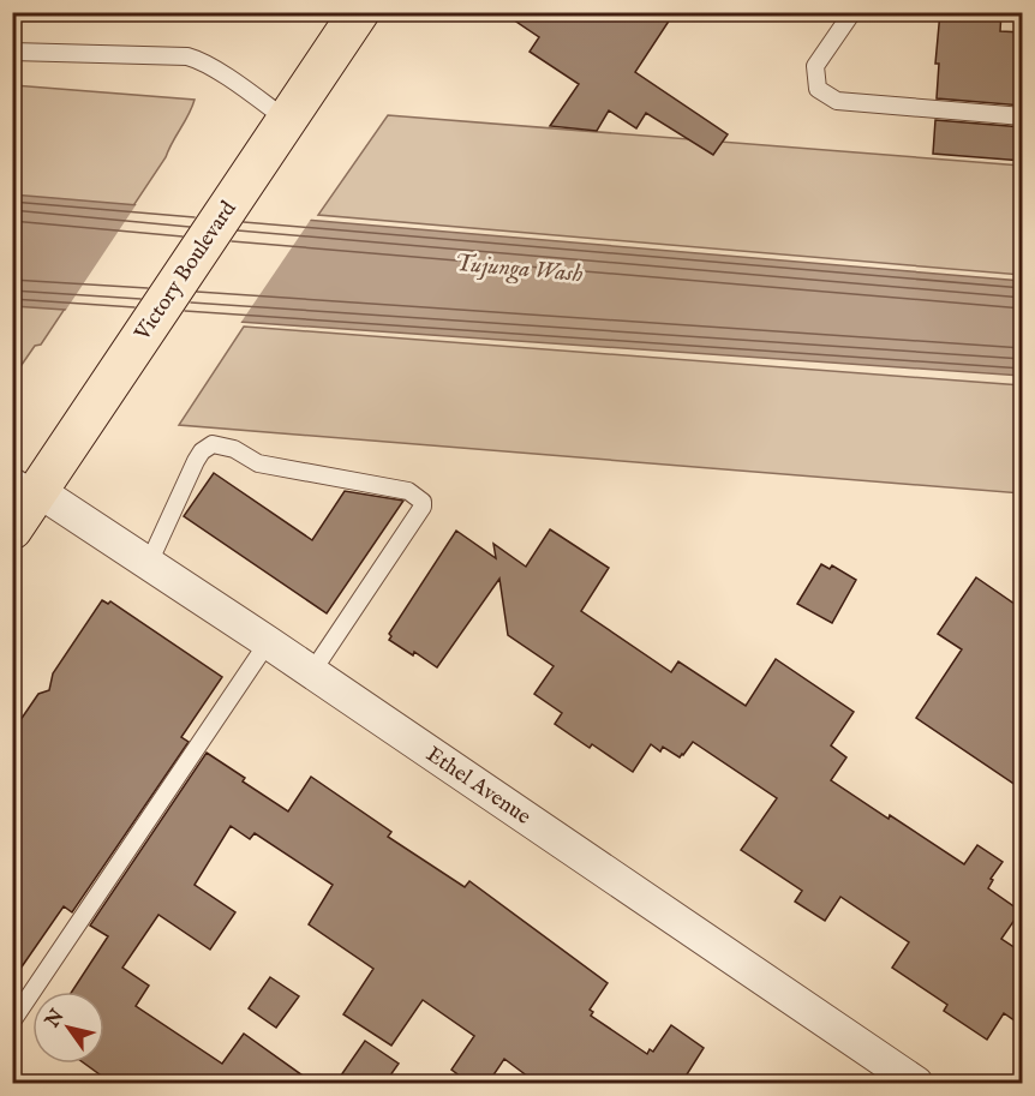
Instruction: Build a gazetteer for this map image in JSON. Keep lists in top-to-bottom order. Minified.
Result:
{"streets":{"main road":["Victory Boulevard"],"street":["Ethel Avenue"]},"crossings":[["Victory Boulevard","Ethel Avenue"]],"water":["Tujunga Wash"],"north":"top left"}
